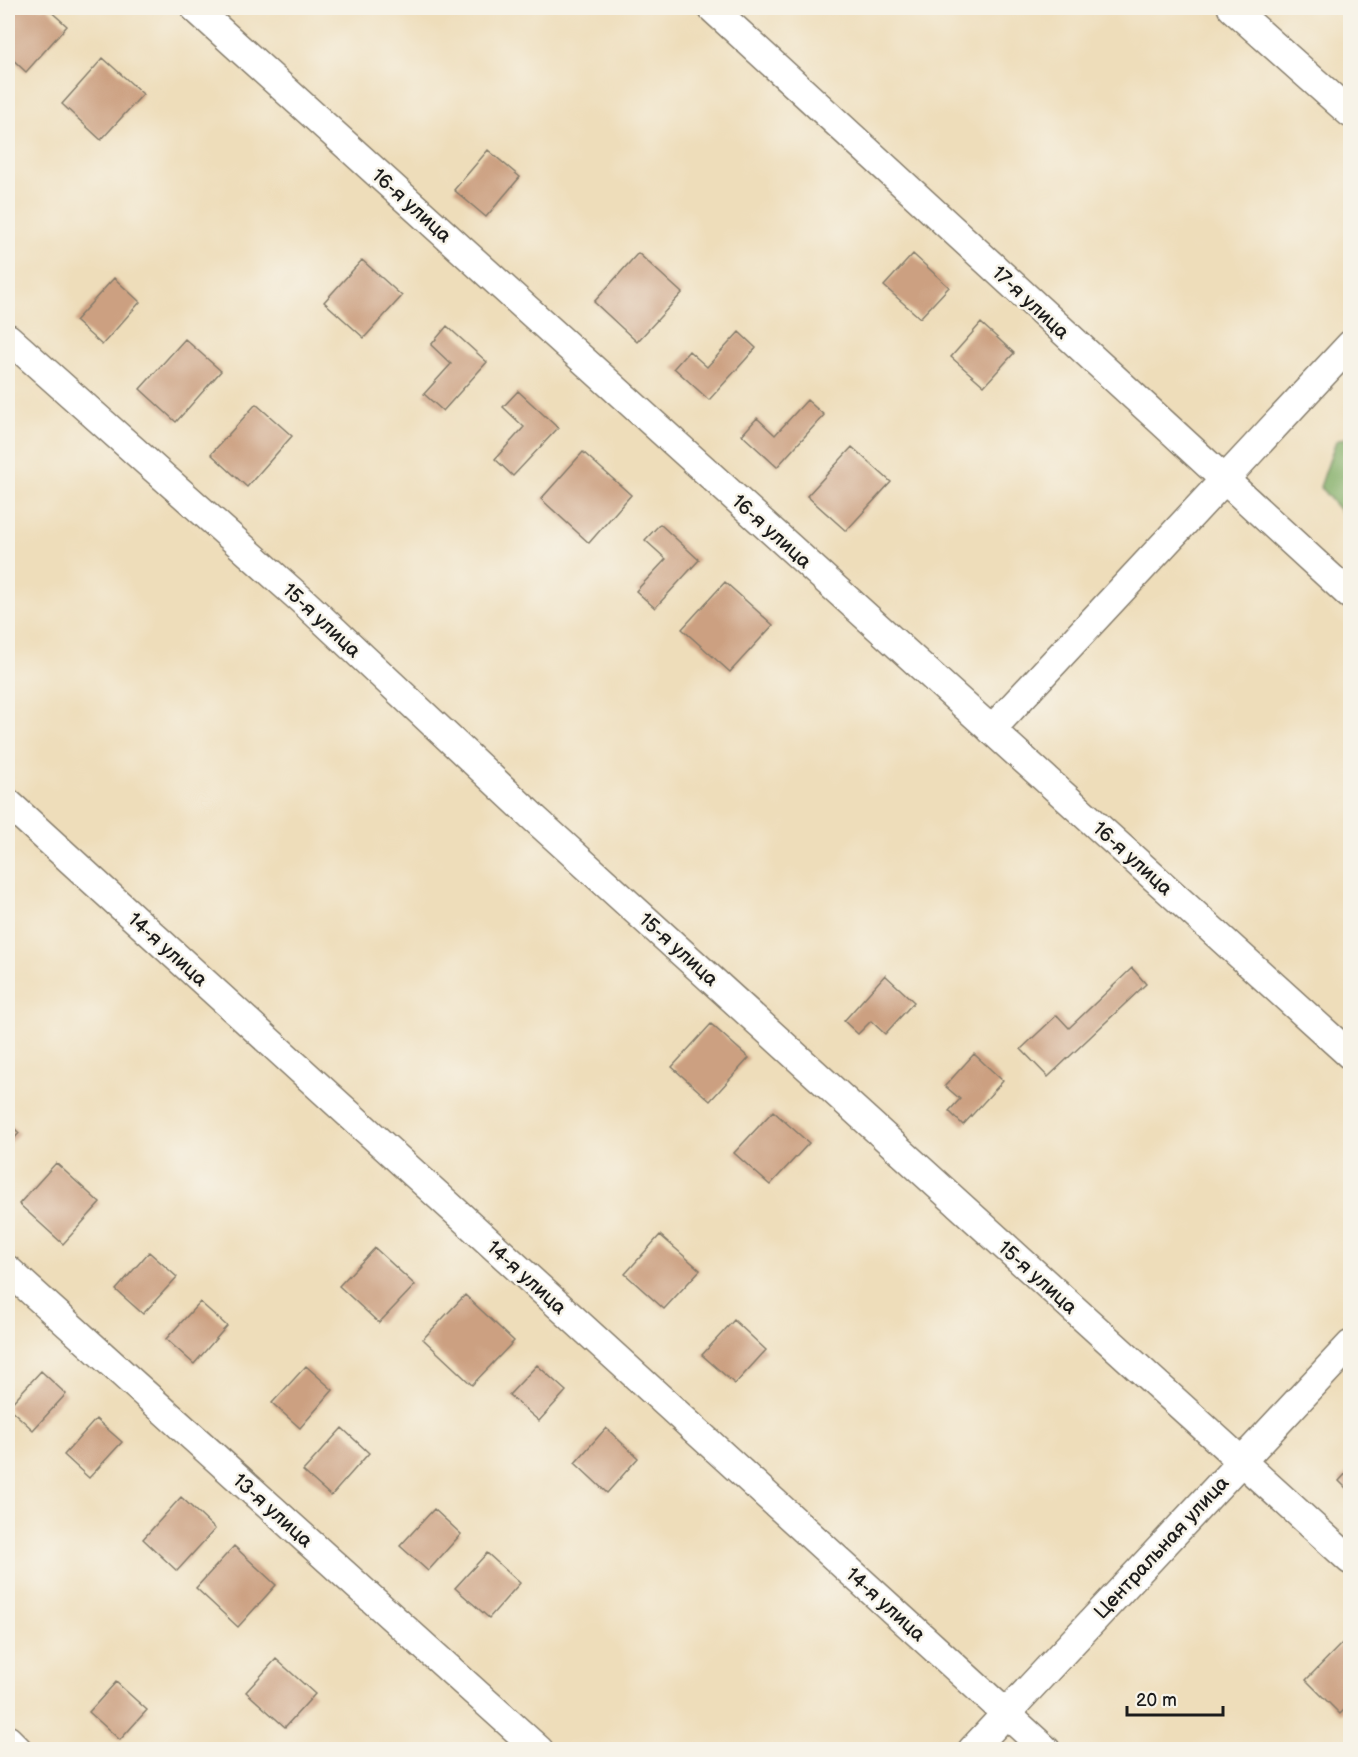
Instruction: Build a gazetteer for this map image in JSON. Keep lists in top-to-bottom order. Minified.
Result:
{"streets":{"street":["16-я улица","17-я улица","15-я улица","14-я улица","13-я улица","Центральная улица"]},"crossings":[["15-я улица","Центральная улица"],["14-я улица","Центральная улица"]],"scale_bar":"20 m"}
